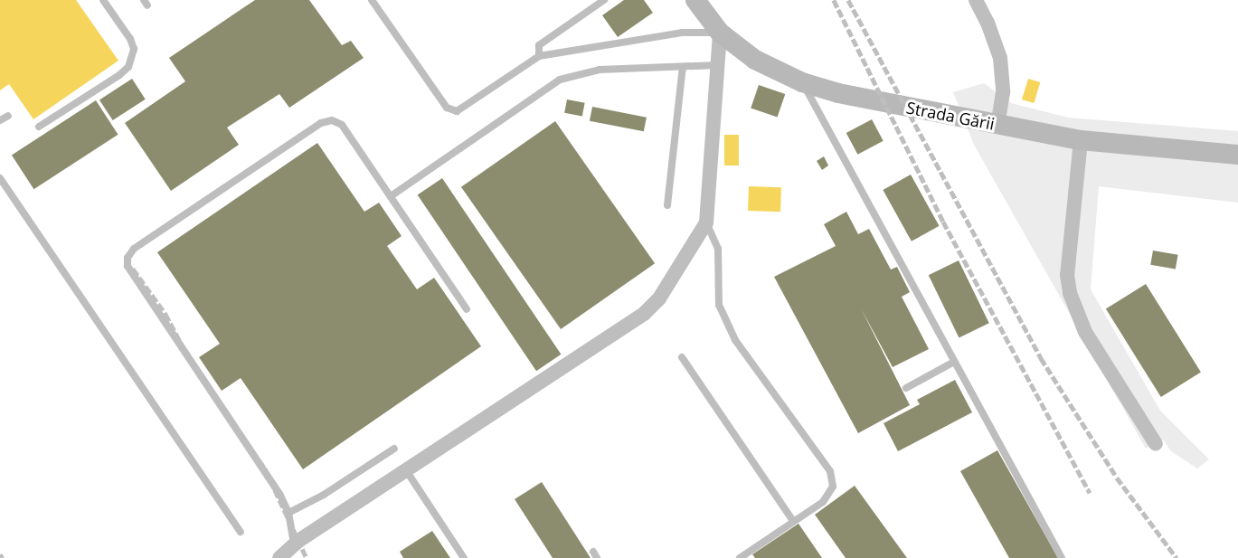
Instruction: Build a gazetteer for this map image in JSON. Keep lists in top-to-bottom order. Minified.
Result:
{"streets":{"main road":["Strada Gării"]}}
